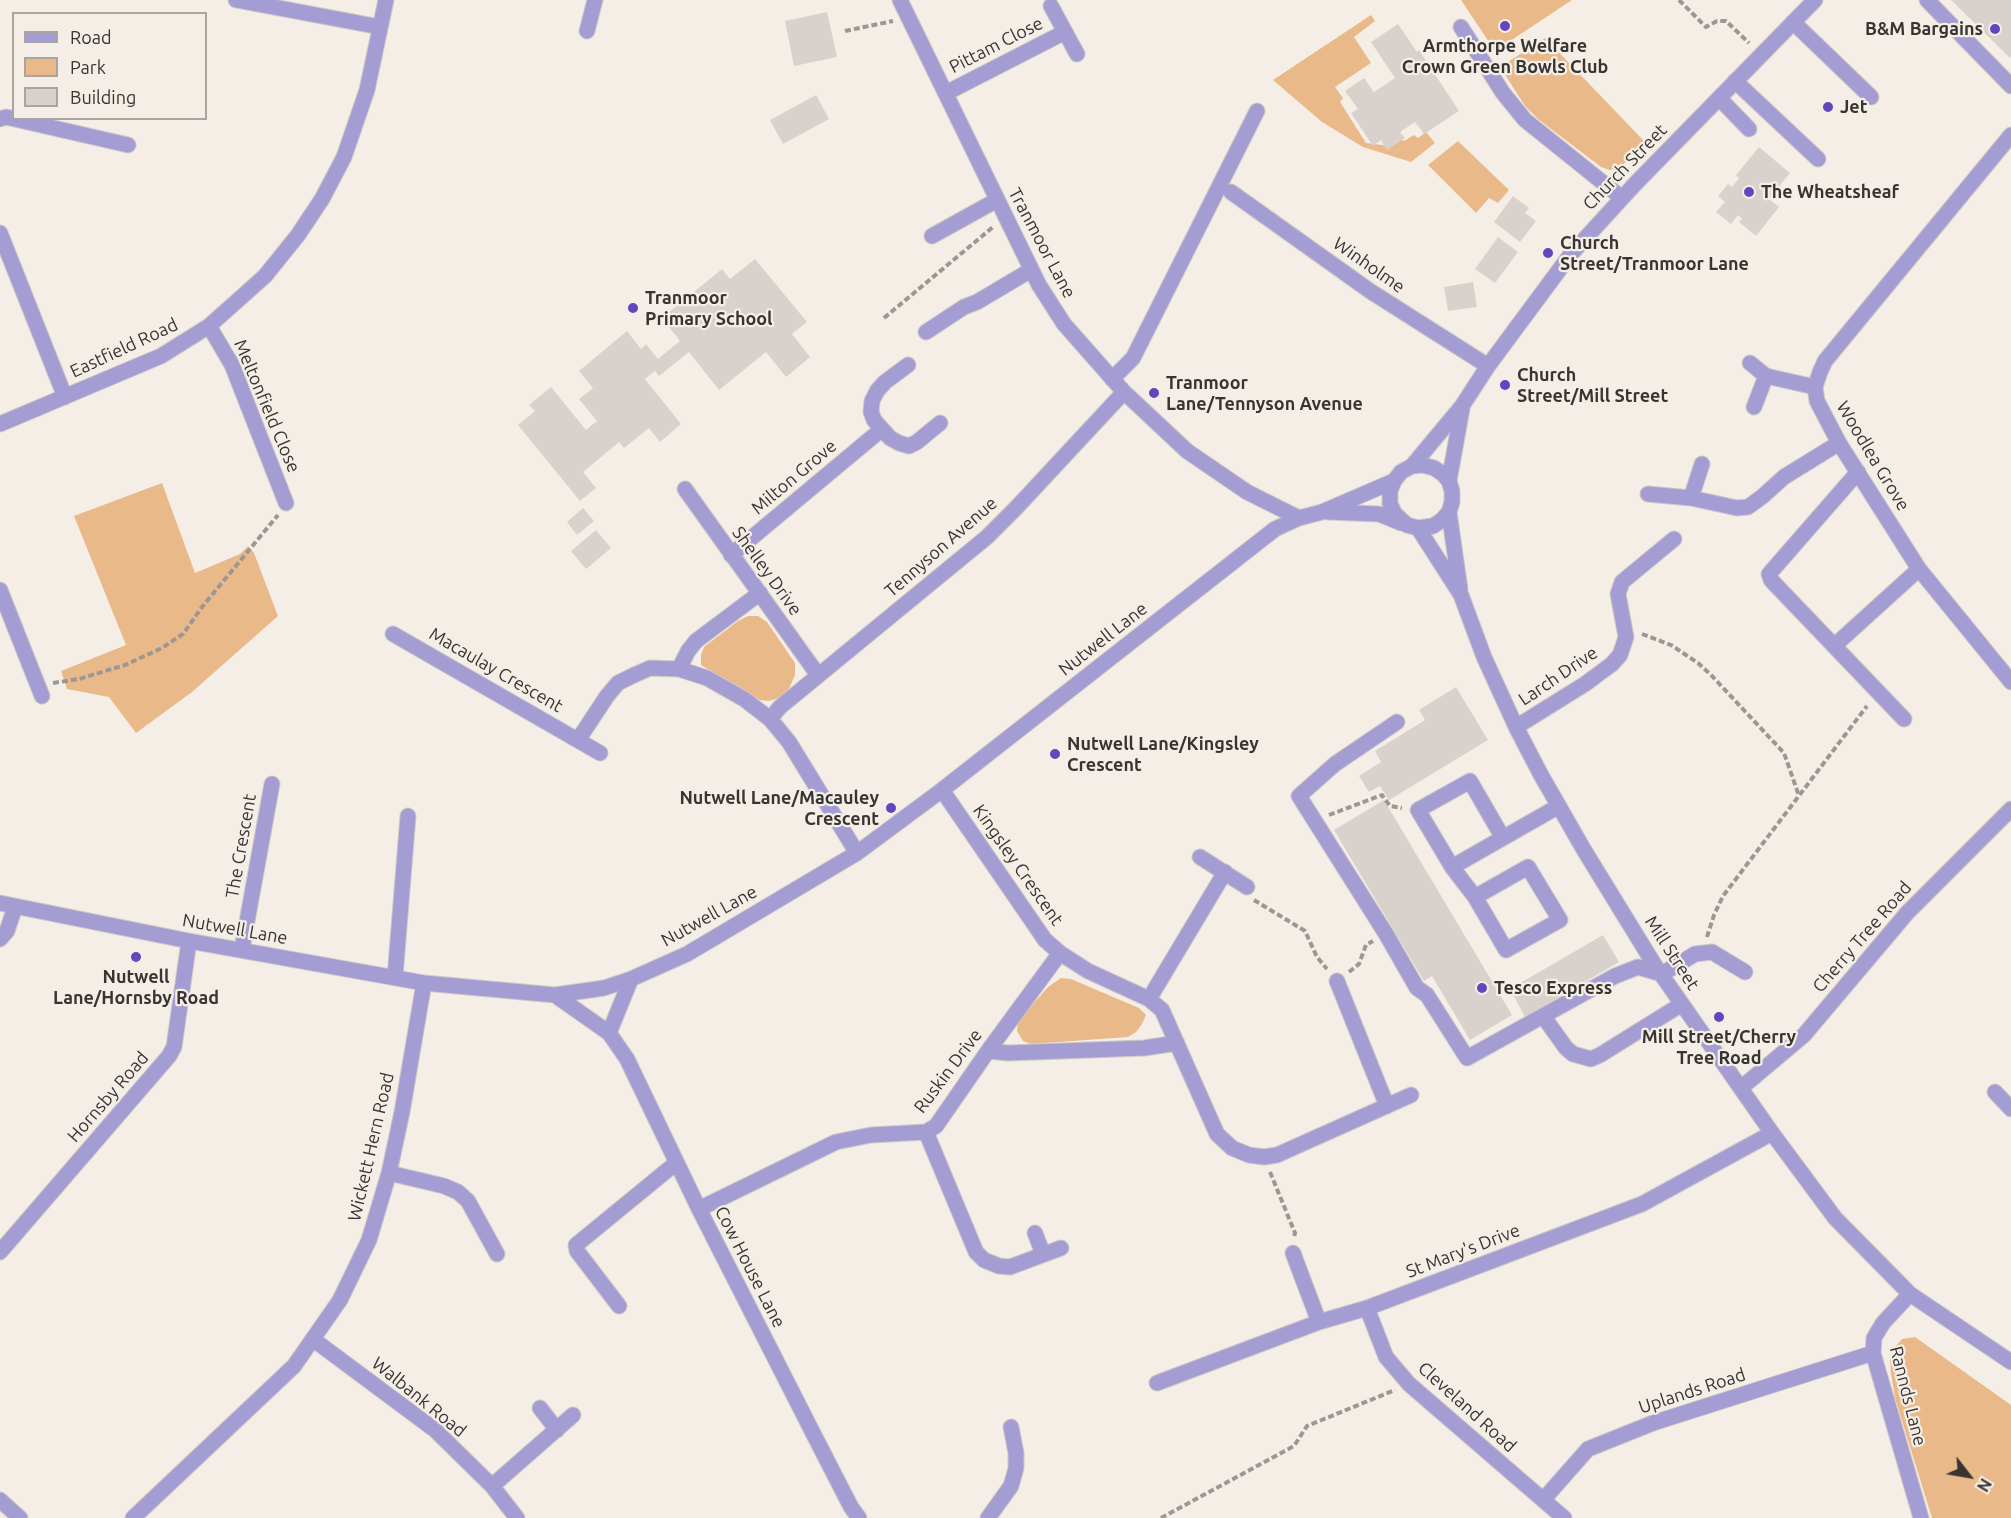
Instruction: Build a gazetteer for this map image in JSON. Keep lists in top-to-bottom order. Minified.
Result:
{"streets":{"street":["Pittam Close","Church Street","Tranmoor Lane","Winholme","Eastfield Road","Meltonfield Close","Woodlea Grove","Milton Grove","Tennyson Avenue","Shelley Drive","Nutwell Lane","Macaulay Crescent","Larch Drive","The Crescent","Kingsley Crescent","Cherry Tree Road","Mill Street","Ruskin Drive","Hornsby Road","Wickett Hern Road","St Mary's Drive","Cow House Lane","Uplands Road","Rannds Lane","Walbank Road","Cleveland Road"]},"crossings":[["Pittam Close","Tranmoor Lane"],["Church Street","Winholme"],["Church Street","Nutwell Lane"],["Church Street","Mill Street"],["Tranmoor Lane","Tennyson Avenue"],["Tranmoor Lane","Nutwell Lane"],["Eastfield Road","Meltonfield Close"],["Milton Grove","Shelley Drive"],["Tennyson Avenue","Shelley Drive"],["Nutwell Lane","The Crescent"],["Nutwell Lane","Kingsley Crescent"],["Nutwell Lane","Mill Street"],["Nutwell Lane","Hornsby Road"],["Nutwell Lane","Wickett Hern Road"],["Nutwell Lane","Cow House Lane"],["Larch Drive","Mill Street"],["Kingsley Crescent","Ruskin Drive"],["Cherry Tree Road","Mill Street"],["Mill Street","St Mary's Drive"],["Mill Street","Rannds Lane"],["Ruskin Drive","Cow House Lane"],["Wickett Hern Road","Walbank Road"],["St Mary's Drive","Cleveland Road"],["Uplands Road","Rannds Lane"],["Uplands Road","Cleveland Road"]],"places":["Armthorpe Welfare Crown Green Bowls Club","B&M Bargains","Jet","The Wheatsheaf","Church Street/Tranmoor Lane","Tranmoor Primary School","Church Street/Mill Street","Tranmoor Lane/Tennyson Avenue","Nutwell Lane/Kingsley Crescent","Nutwell Lane/Macauley Crescent","Nutwell Lane/Hornsby Road","Tesco Express","Mill Street/Cherry Tree Road"],"legend":["Road","Park","Building"],"north":"bottom right"}
